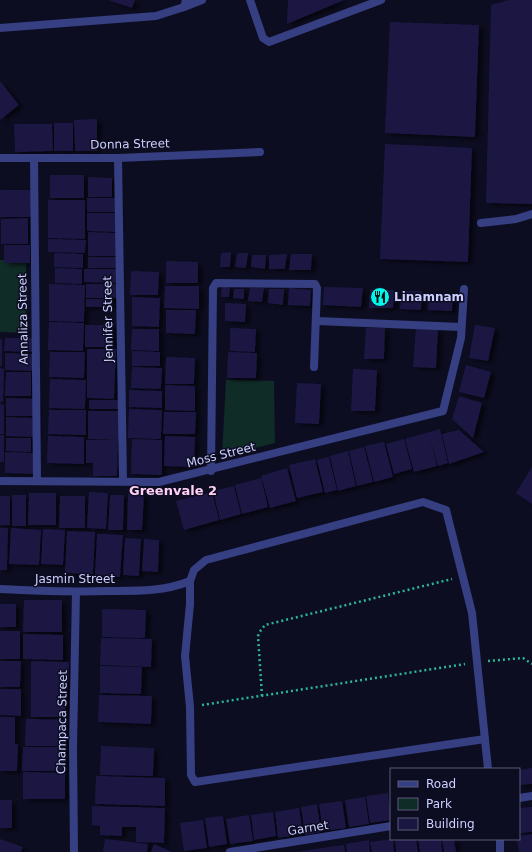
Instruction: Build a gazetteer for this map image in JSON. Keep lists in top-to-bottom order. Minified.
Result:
{"streets":{"street":["Donna Street","Annaliza Street","Jennifer Street","Moss Street","Jasmin Street","Champaca Street","Garnet"]},"crossings":[["Donna Street","Annaliza Street"],["Donna Street","Jennifer Street"],["Annaliza Street","Moss Street"],["Jennifer Street","Moss Street"],["Jasmin Street","Champaca Street"]],"districts":["Greenvale 2"],"places":{"restaurant":["Linamnam"]},"legend":["Road","Park","Building"]}
